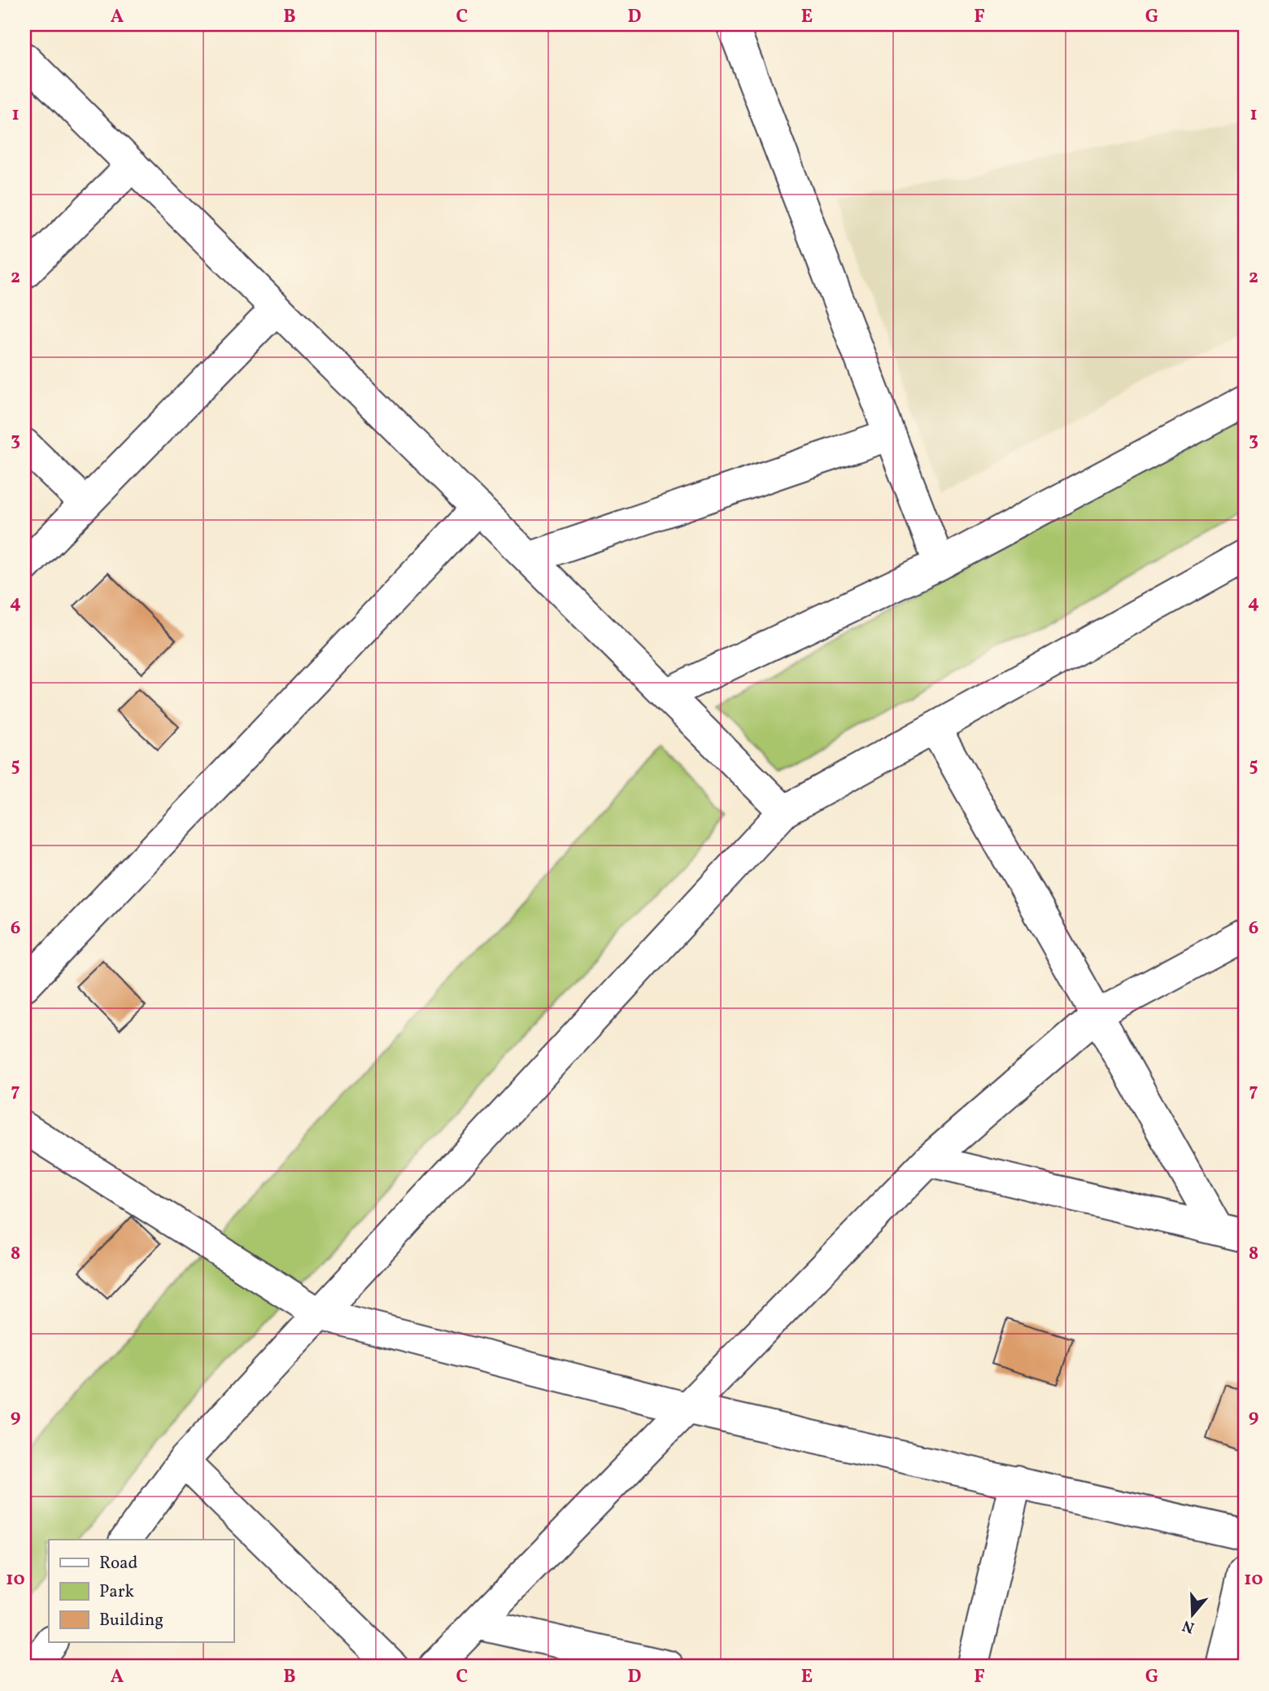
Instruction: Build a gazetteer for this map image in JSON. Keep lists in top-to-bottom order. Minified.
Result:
{"legend":["Road","Park","Building"],"north":"bottom","grid":{"columns":["A","B","C","D","E","F","G"],"rows":["1","2","3","4","5","6","7","8","9","10"]}}
